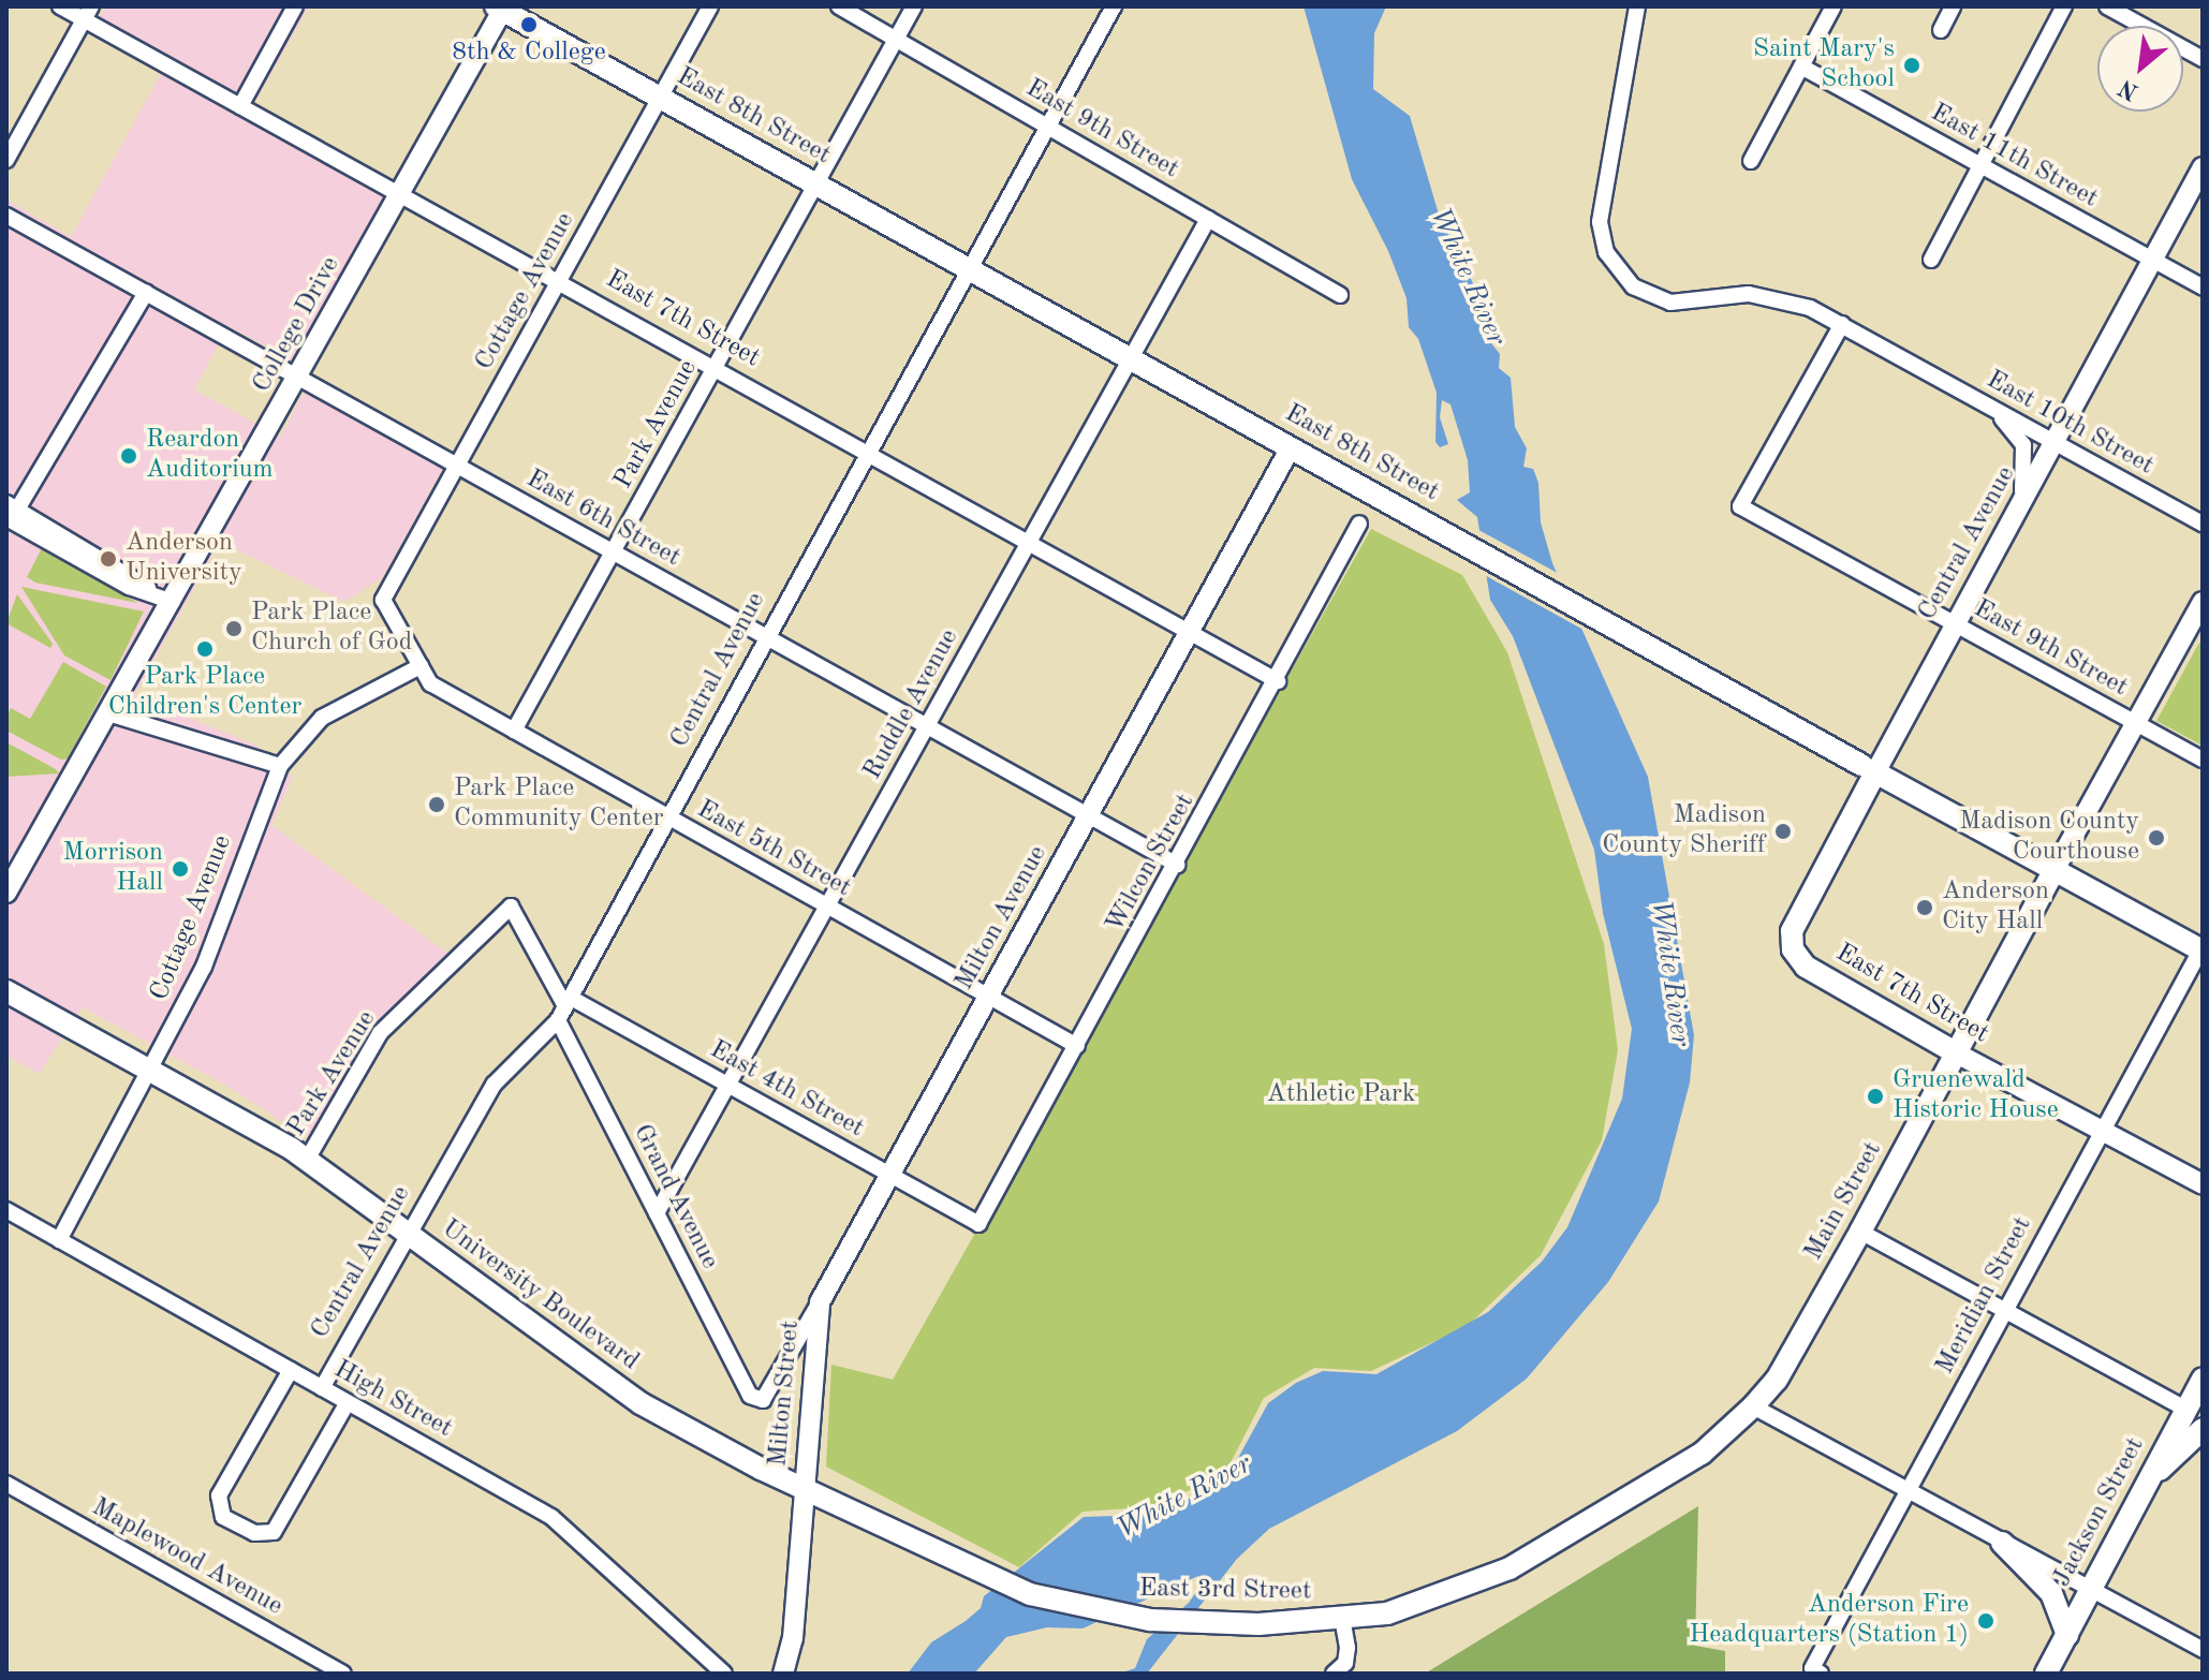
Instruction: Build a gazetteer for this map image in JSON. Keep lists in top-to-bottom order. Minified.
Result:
{"streets":{"main road":["East 8th Street","East 7th Street","Central Avenue","Main Street","University Boulevard","Jackson Street","East 3rd Street"],"street":["East 9th Street","East 11th Street","Cottage Avenue","College Drive","East 10th Street","Park Avenue","East 6th Street","Ruddle Avenue","East 5th Street","Wilcon Street","Milton Avenue","East 4th Street","Grand Avenue","Meridian Street","Milton Street","High Street","Maplewood Avenue"]},"crossings":[["East 8th Street","Cottage Avenue"],["East 8th Street","College Drive"],["East 8th Street","Park Avenue"],["East 8th Street","Central Avenue"],["East 8th Street","Ruddle Avenue"],["East 8th Street","Milton Avenue"],["East 8th Street","Main Street"],["East 8th Street","Meridian Street"],["East 9th Street","East 10th Street"],["East 9th Street","Park Avenue"],["East 9th Street","Central Avenue"],["East 9th Street","Ruddle Avenue"],["East 9th Street","Main Street"],["East 11th Street","Central Avenue"],["Cottage Avenue","East 7th Street"],["Cottage Avenue","East 6th Street"],["Cottage Avenue","East 5th Street"],["Cottage Avenue","University Boulevard"],["Cottage Avenue","High Street"],["East 7th Street","College Drive"],["East 7th Street","Park Avenue"],["East 7th Street","Central Avenue"],["East 7th Street","Ruddle Avenue"],["East 7th Street","Wilcon Street"],["East 7th Street","Milton Avenue"],["East 7th Street","Main Street"],["East 7th Street","Meridian Street"],["College Drive","East 6th Street"],["East 10th Street","Central Avenue"],["Park Avenue","East 6th Street"],["Park Avenue","East 5th Street"],["Park Avenue","Grand Avenue"],["Park Avenue","University Boulevard"],["East 6th Street","Central Avenue"],["East 6th Street","Ruddle Avenue"],["East 6th Street","Wilcon Street"],["East 6th Street","Milton Avenue"],["Central Avenue","East 5th Street"],["Central Avenue","East 4th Street"],["Central Avenue","Grand Avenue"],["Central Avenue","University Boulevard"],["Central Avenue","High Street"],["Ruddle Avenue","East 5th Street"],["Ruddle Avenue","East 4th Street"],["Ruddle Avenue","Grand Avenue"],["East 5th Street","Wilcon Street"],["East 5th Street","Milton Avenue"],["Wilcon Street","East 4th Street"],["Milton Avenue","East 4th Street"],["Milton Avenue","Grand Avenue"],["Milton Avenue","Milton Street"],["East 4th Street","Grand Avenue"],["Main Street","East 3rd Street"],["University Boulevard","Milton Street"],["University Boulevard","East 3rd Street"]],"water":["White River"],"parks":["Athletic Park"],"places":["8th & College","Saint Mary's School","Reardon Auditorium","Anderson University","Park Place Church of God","Park Place Children's Center","Park Place Community Center","Madison County Sheriff","Madison County Courthouse","Morrison Hall","Anderson City Hall","Gruenewald Historic House","Anderson Fire Headquarters (Station 1)"],"north":"bottom left"}
